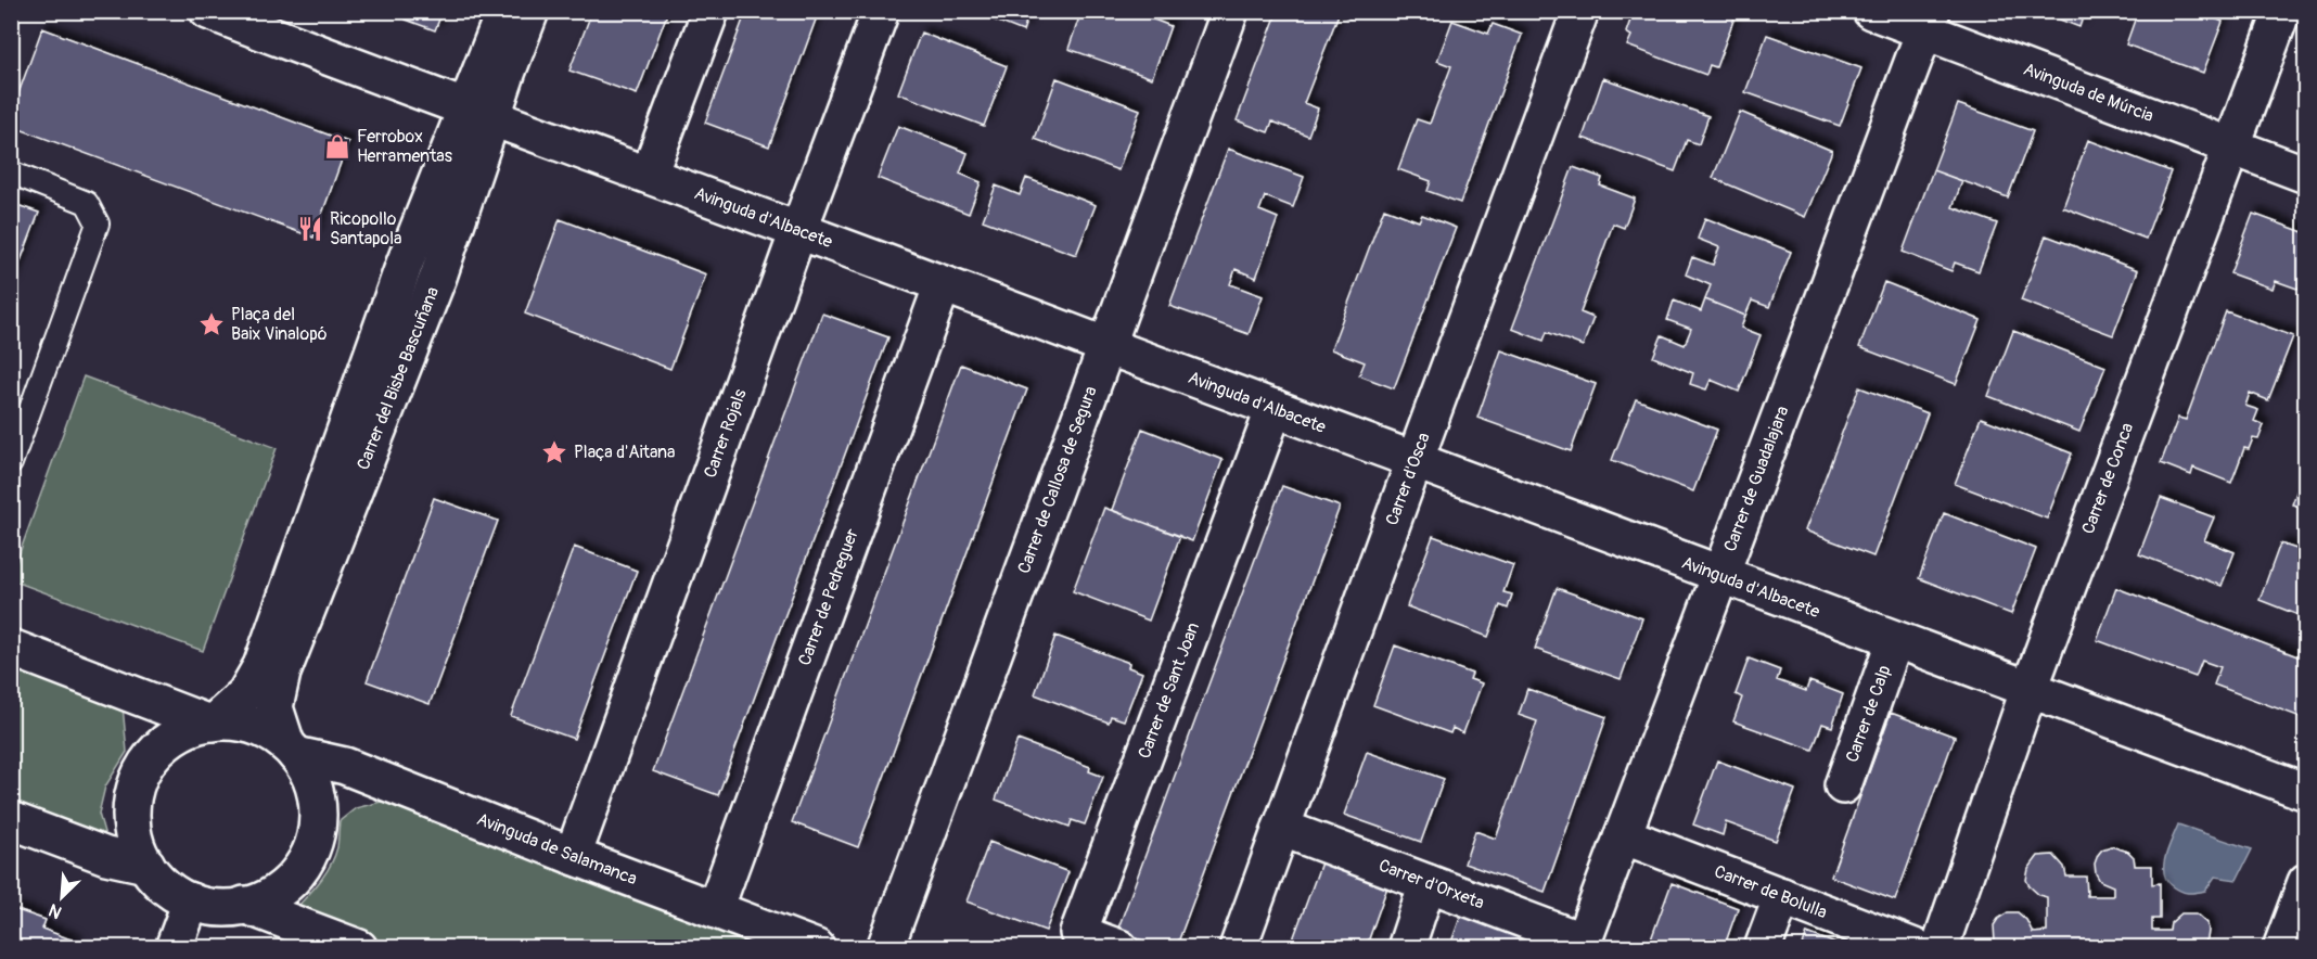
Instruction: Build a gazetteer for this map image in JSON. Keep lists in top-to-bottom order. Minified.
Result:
{"streets":{"street":["Avinguda de Múrcia","Avinguda d'Albacete","Carrer del Bisbe Bascuñana","Carrer Rojals","Carrer de Conca","Carrer de Callosa de Segura","Carrer d'Osca","Carrer de Guadalajara","Carrer de Pedreguer","Carrer de Sant Joan","Carrer de Calp","Avinguda de Salamanca","Carrer d'Orxeta","Carrer de Bolulla"]},"crossings":[["Avinguda de Múrcia","Carrer de Conca"],["Avinguda de Múrcia","Carrer de Guadalajara"],["Avinguda d'Albacete","Carrer del Bisbe Bascuñana"],["Avinguda d'Albacete","Carrer Rojals"],["Avinguda d'Albacete","Carrer de Conca"],["Avinguda d'Albacete","Carrer de Callosa de Segura"],["Avinguda d'Albacete","Carrer d'Osca"],["Avinguda d'Albacete","Carrer de Guadalajara"],["Avinguda d'Albacete","Carrer de Pedreguer"],["Avinguda d'Albacete","Carrer de Sant Joan"],["Avinguda d'Albacete","Carrer de Calp"],["Carrer del Bisbe Bascuñana","Avinguda de Salamanca"],["Carrer Rojals","Avinguda de Salamanca"],["Carrer d'Osca","Carrer d'Orxeta"],["Carrer de Guadalajara","Carrer d'Orxeta"],["Carrer de Guadalajara","Carrer de Bolulla"],["Carrer de Pedreguer","Avinguda de Salamanca"]],"places":{"shop":["Ferrobox Herramentas"],"restaurant":["Ricopollo Santapola"],"place":["Plaça del Baix Vinalopó","Plaça d'Aitana"]},"north":"bottom left"}
